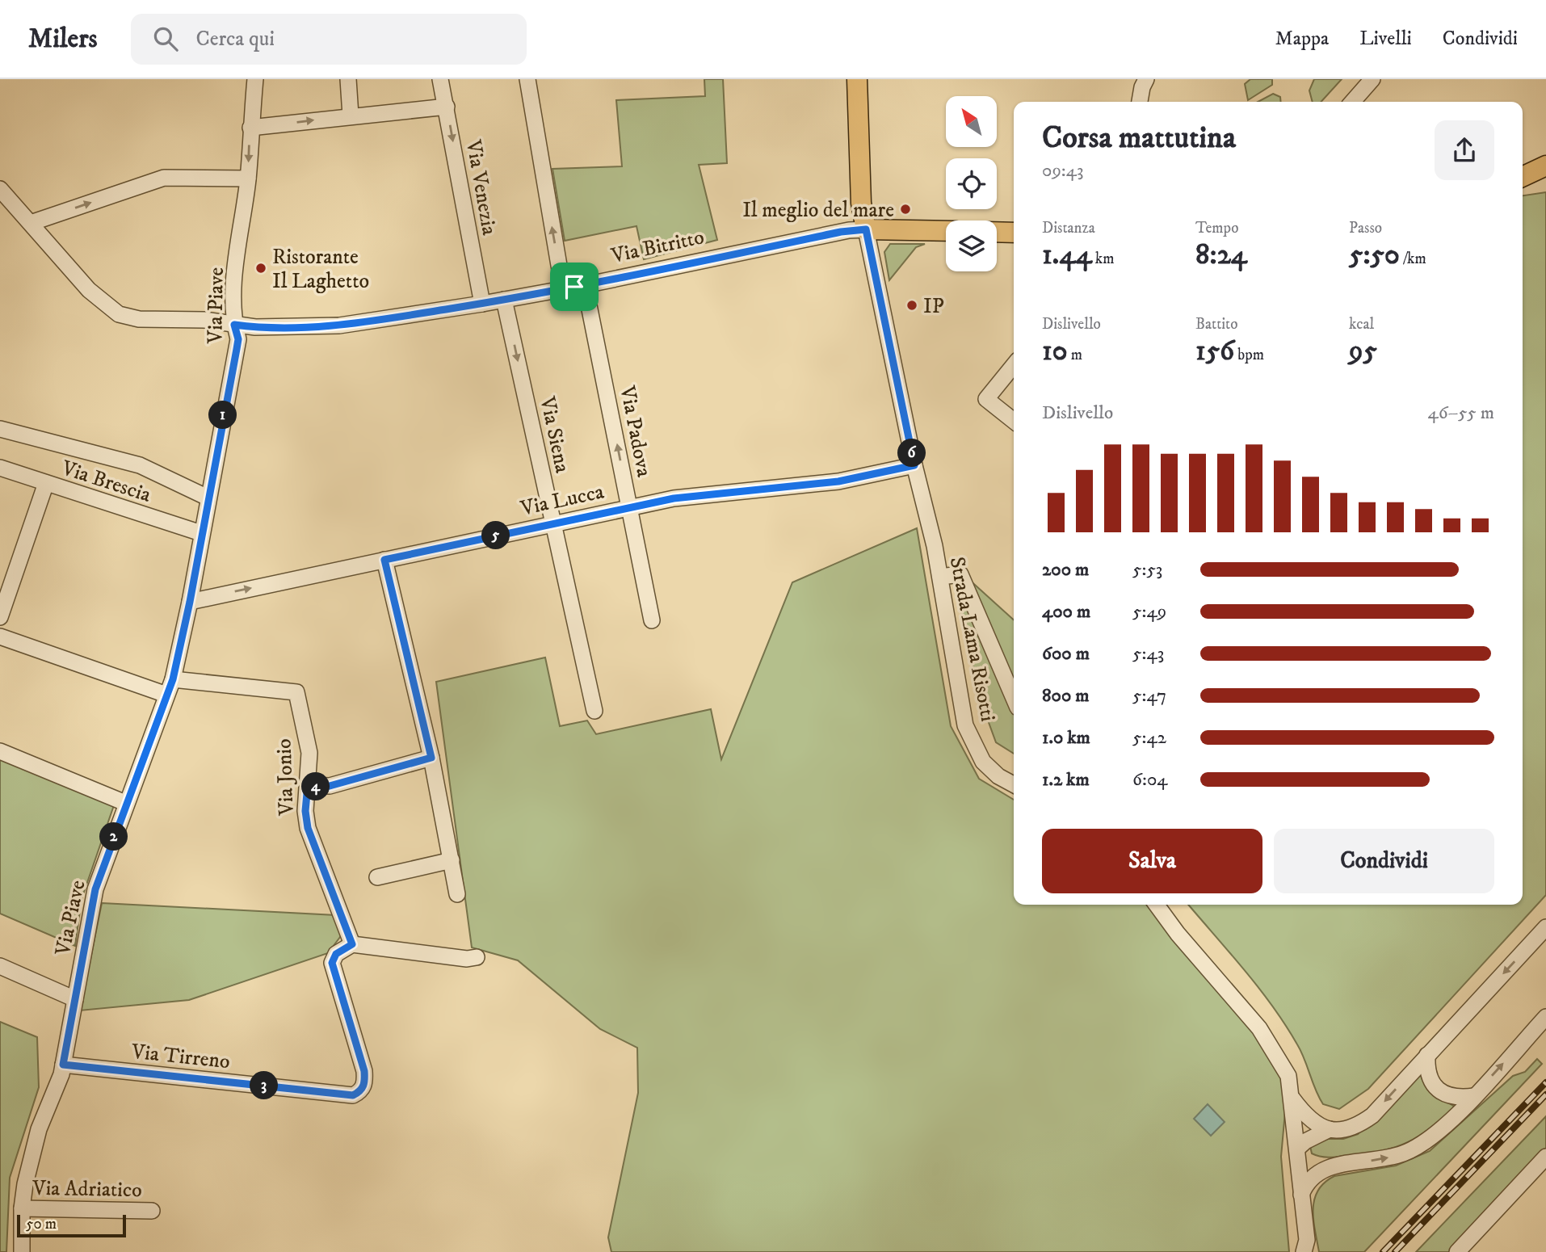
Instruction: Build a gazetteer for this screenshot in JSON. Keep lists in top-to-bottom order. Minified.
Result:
{"streets":{"main road":["Via Bitritto"],"street":["Via Venezia","Via Piave","Via Padova","Via Siena","Via Brescia","Via Lucca","Strada Lama Risotti","Via Jonio","Via Tirreno","Via Adriatico"]},"crossings":[["Via Venezia","Via Bitritto"],["Via Bitritto","Via Piave"],["Via Bitritto","Via Padova"],["Via Bitritto","Via Siena"],["Via Bitritto","Strada Lama Risotti"],["Via Piave","Via Brescia"],["Via Piave","Via Lucca"],["Via Piave","Via Jonio"],["Via Piave","Via Tirreno"],["Via Piave","Via Adriatico"],["Via Padova","Via Lucca"],["Via Siena","Via Lucca"],["Via Lucca","Strada Lama Risotti"],["Via Jonio","Via Tirreno"]],"one_way":["Via Padova","Via Siena"],"places":["Il meglio del mare","Ristorante Il Laghetto","IP"],"scale_bar":"50 m","north":"top left","page":{"header":"Milers","search":"Cerca qui","nav":["Mappa","Livelli","Condividi"],"heading":["Corsa mattutina","09:43"],"stats":[["Distanza","1.44 km"],["Tempo","8:24"],["Passo","5:50 /km"],["Dislivello","10 m"],["Battito","156 bpm"],["kcal","95"]],"chart":["Dislivello","46–55 m"],"pins":["1","6","5","4","2","3"],"list":[{"name":"200 m","note":"5:53"},{"name":"400 m","note":"5:49"},{"name":"600 m","note":"5:43"},{"name":"800 m","note":"5:47"},{"name":"1.0 km","note":"5:42"},{"name":"1.2 km","note":"6:04"}],"buttons":["Salva","Condividi"],"scale":"50 m"}}
